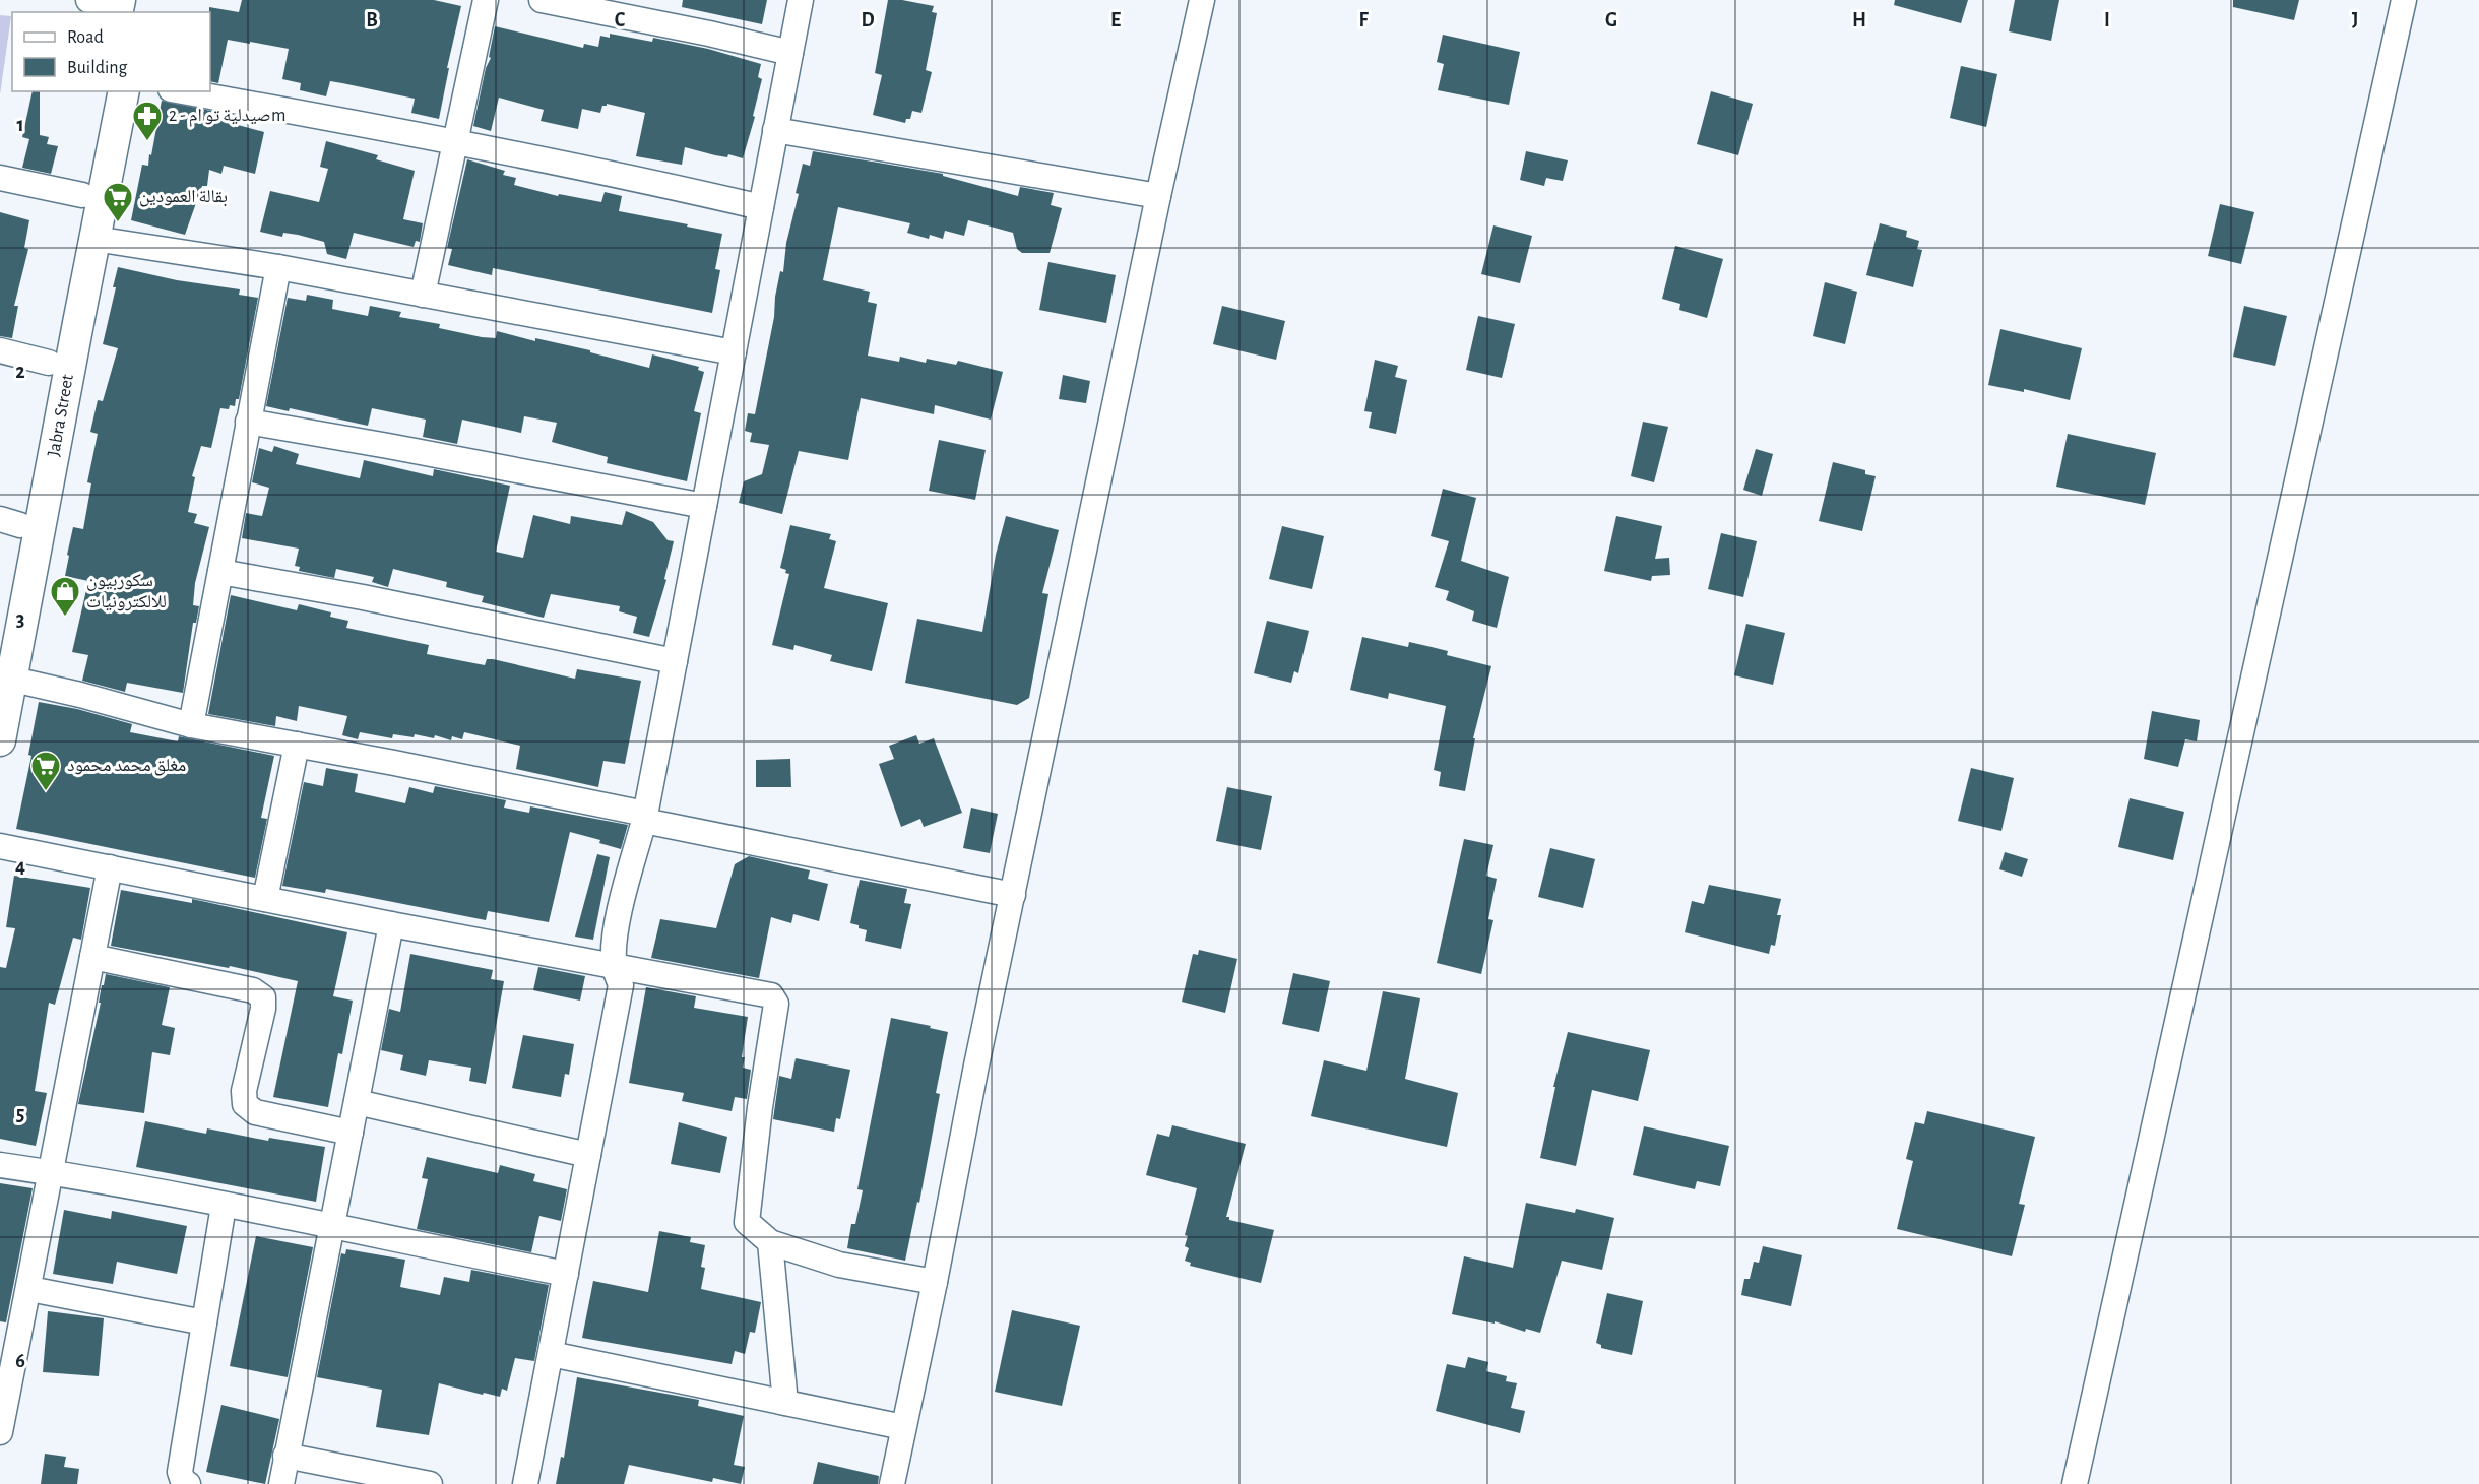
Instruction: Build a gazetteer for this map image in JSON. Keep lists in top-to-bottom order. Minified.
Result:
{"streets":{"street":["Jabra Street"]},"places":{"pharmacy":["صيدلية تو ام - 2m"],"supermarket":["بقالة العمودين","مغلق محمد محمود"],"shop":["سكوربيون للالكترونيات"]},"legend":["Road","Building"],"grid":{"columns":["B","C","D","E","F","G","H","I","J"],"rows":["1","2","3","4","5","6"]}}
